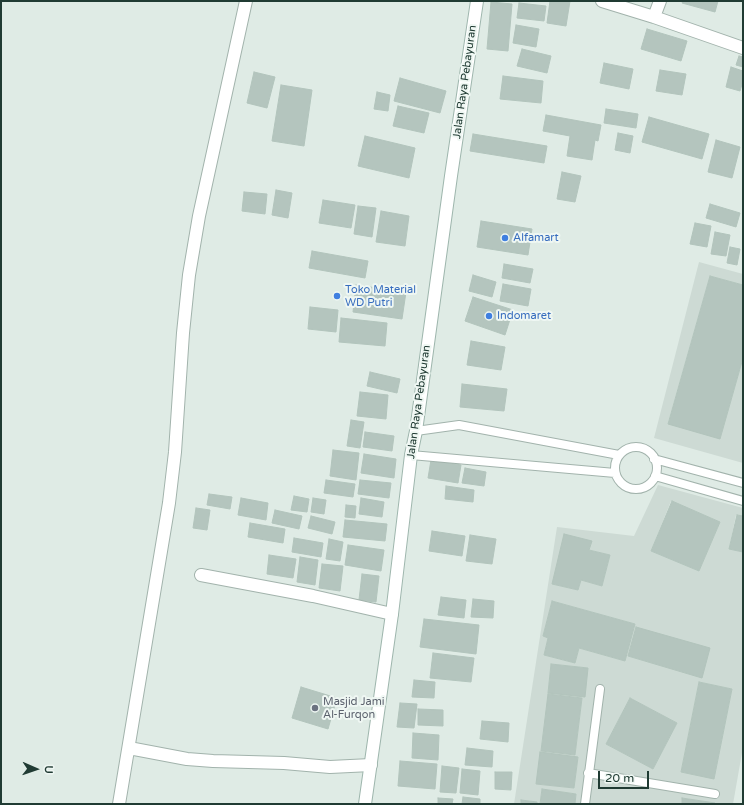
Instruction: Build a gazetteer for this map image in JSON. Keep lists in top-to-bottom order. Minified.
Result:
{"streets":{"street":["Jalan Raya Pebayuran"]},"places":["Alfamart","Toko Material WD Putri","Indomaret","Masjid Jami Al-Furqon"],"scale_bar":"20 m","north":"right"}
